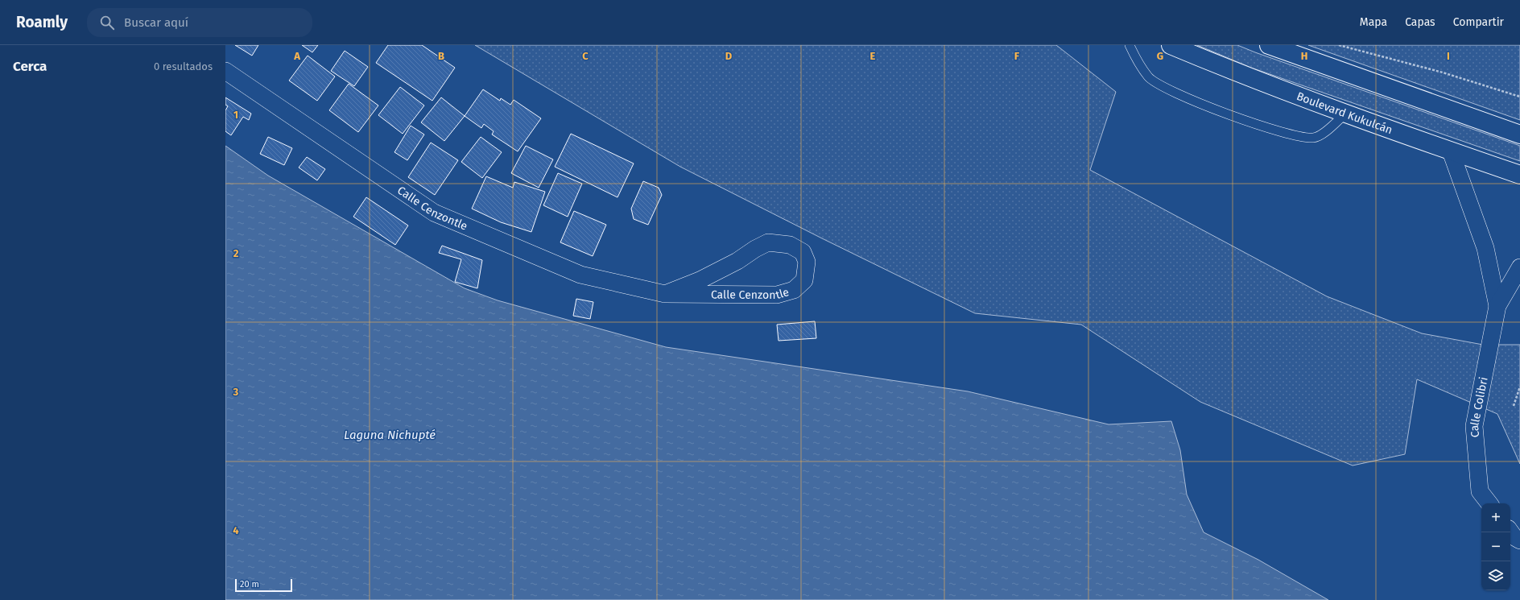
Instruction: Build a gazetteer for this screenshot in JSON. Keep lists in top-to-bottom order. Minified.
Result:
{"streets":{"main road":["Boulevard Kukulcán"],"street":["Calle Cenzontle","Calle Colibri"]},"crossings":[["Boulevard Kukulcán","Calle Colibri"]],"water":["Laguna Nichupté"],"scale_bar":"20 m","page":{"header":"Roamly","search":"Buscar aquí","nav":["Mapa","Capas","Compartir"],"heading":["Cerca","0 resultados"],"map_buttons":["+","−"],"scale":"20 m"},"grid":{"columns":["A","B","C","D","E","F","G","H","I"],"rows":["1","2","3","4"]}}
